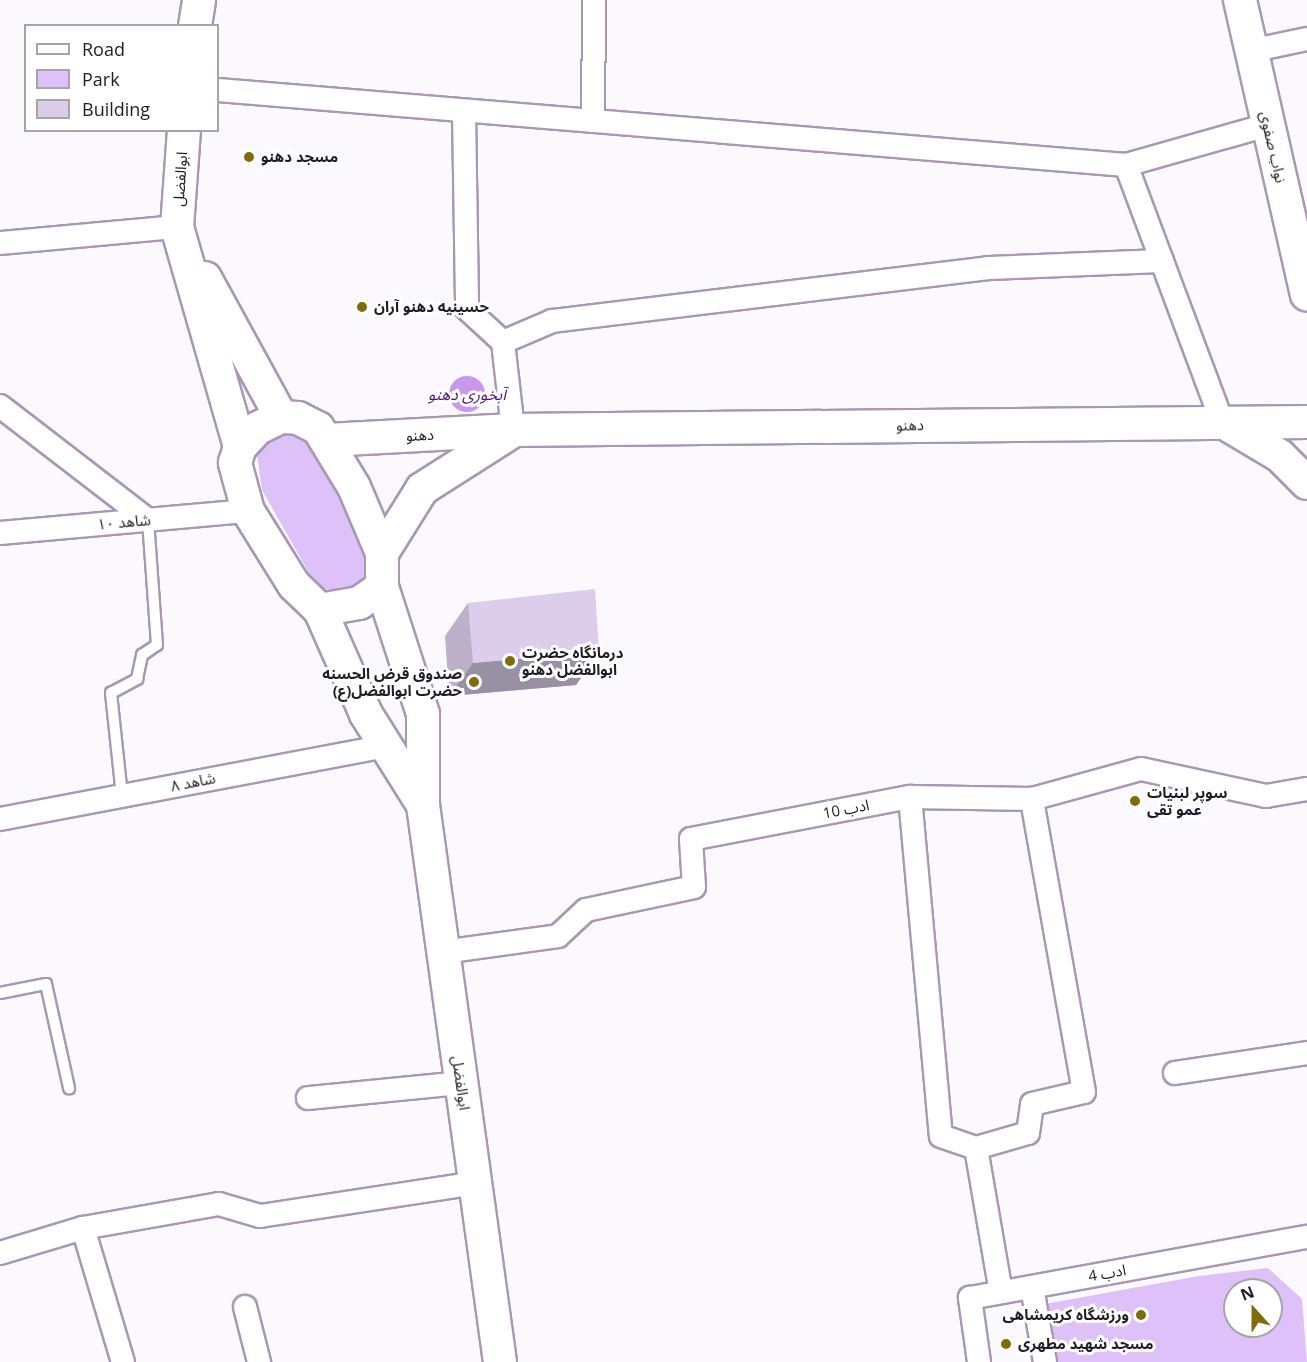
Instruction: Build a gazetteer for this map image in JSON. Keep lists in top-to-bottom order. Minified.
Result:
{"streets":{"street":["نواب صفوی","ابوالفضل","دهنو","شاهد ۱۰","شاهد ۸","ادب 10","ادب 4"]},"crossings":[["ابوالفضل","ادب 10"]],"water":["آبخوری دهنو"],"places":["مسجد دهنو","حسینیه دهنو آران","درمانگاه حضرت ابوالفضل دهنو","صندوق قرض الحسنه حضرت ابوالفضل(ع)","سوپر لبنیات عمو تقی","ورزشگاه کریمشاهی","مسجد شهید مطهری"],"legend":["Road","Park","Building"],"north":"top"}
